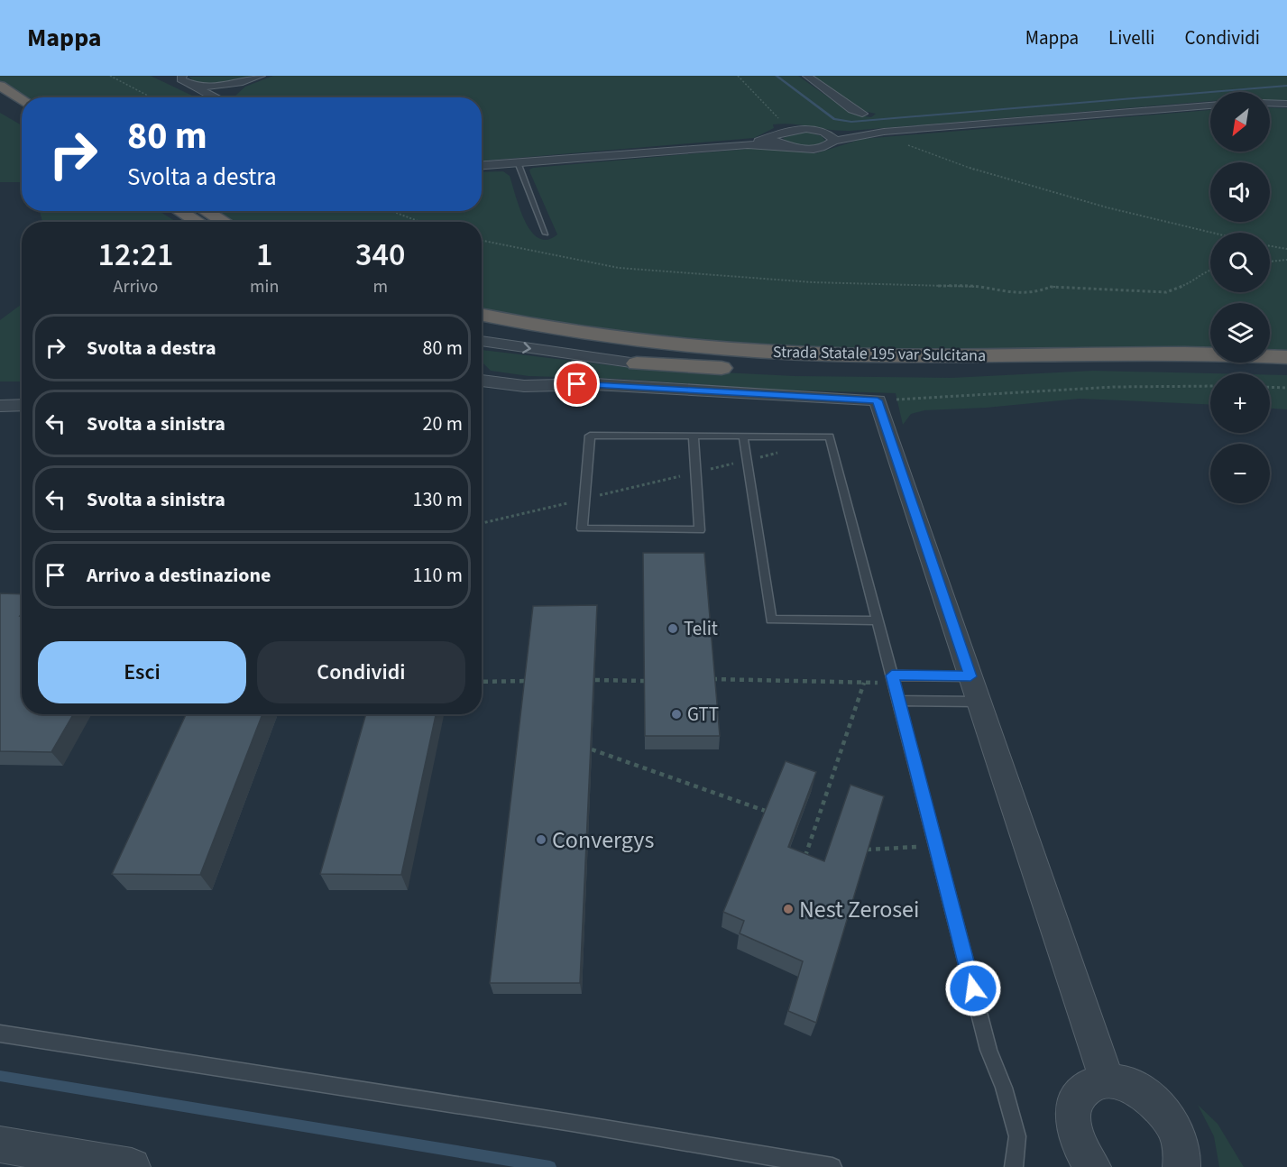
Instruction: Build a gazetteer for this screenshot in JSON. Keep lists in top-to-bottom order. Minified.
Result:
{"streets":{"highway":["Strada Statale 195 var Sulcitana"]},"places":["Telit","GTT","Convergys","Nest Zerosei"],"north":"bottom left","page":{"header":"Mappa","nav":["Mappa","Livelli","Condividi"],"map_buttons":["+","−"],"turn":["80 m","Svolta a destra"],"eta":["12:21","Arrivo","1","min","340","m"],"list":[{"name":"Svolta a destra","value":"80 m"},{"name":"Svolta a sinistra","value":"20 m"},{"name":"Svolta a sinistra","value":"130 m"},{"name":"Arrivo a destinazione","value":"110 m"}],"buttons":["Esci","Condividi"]}}
